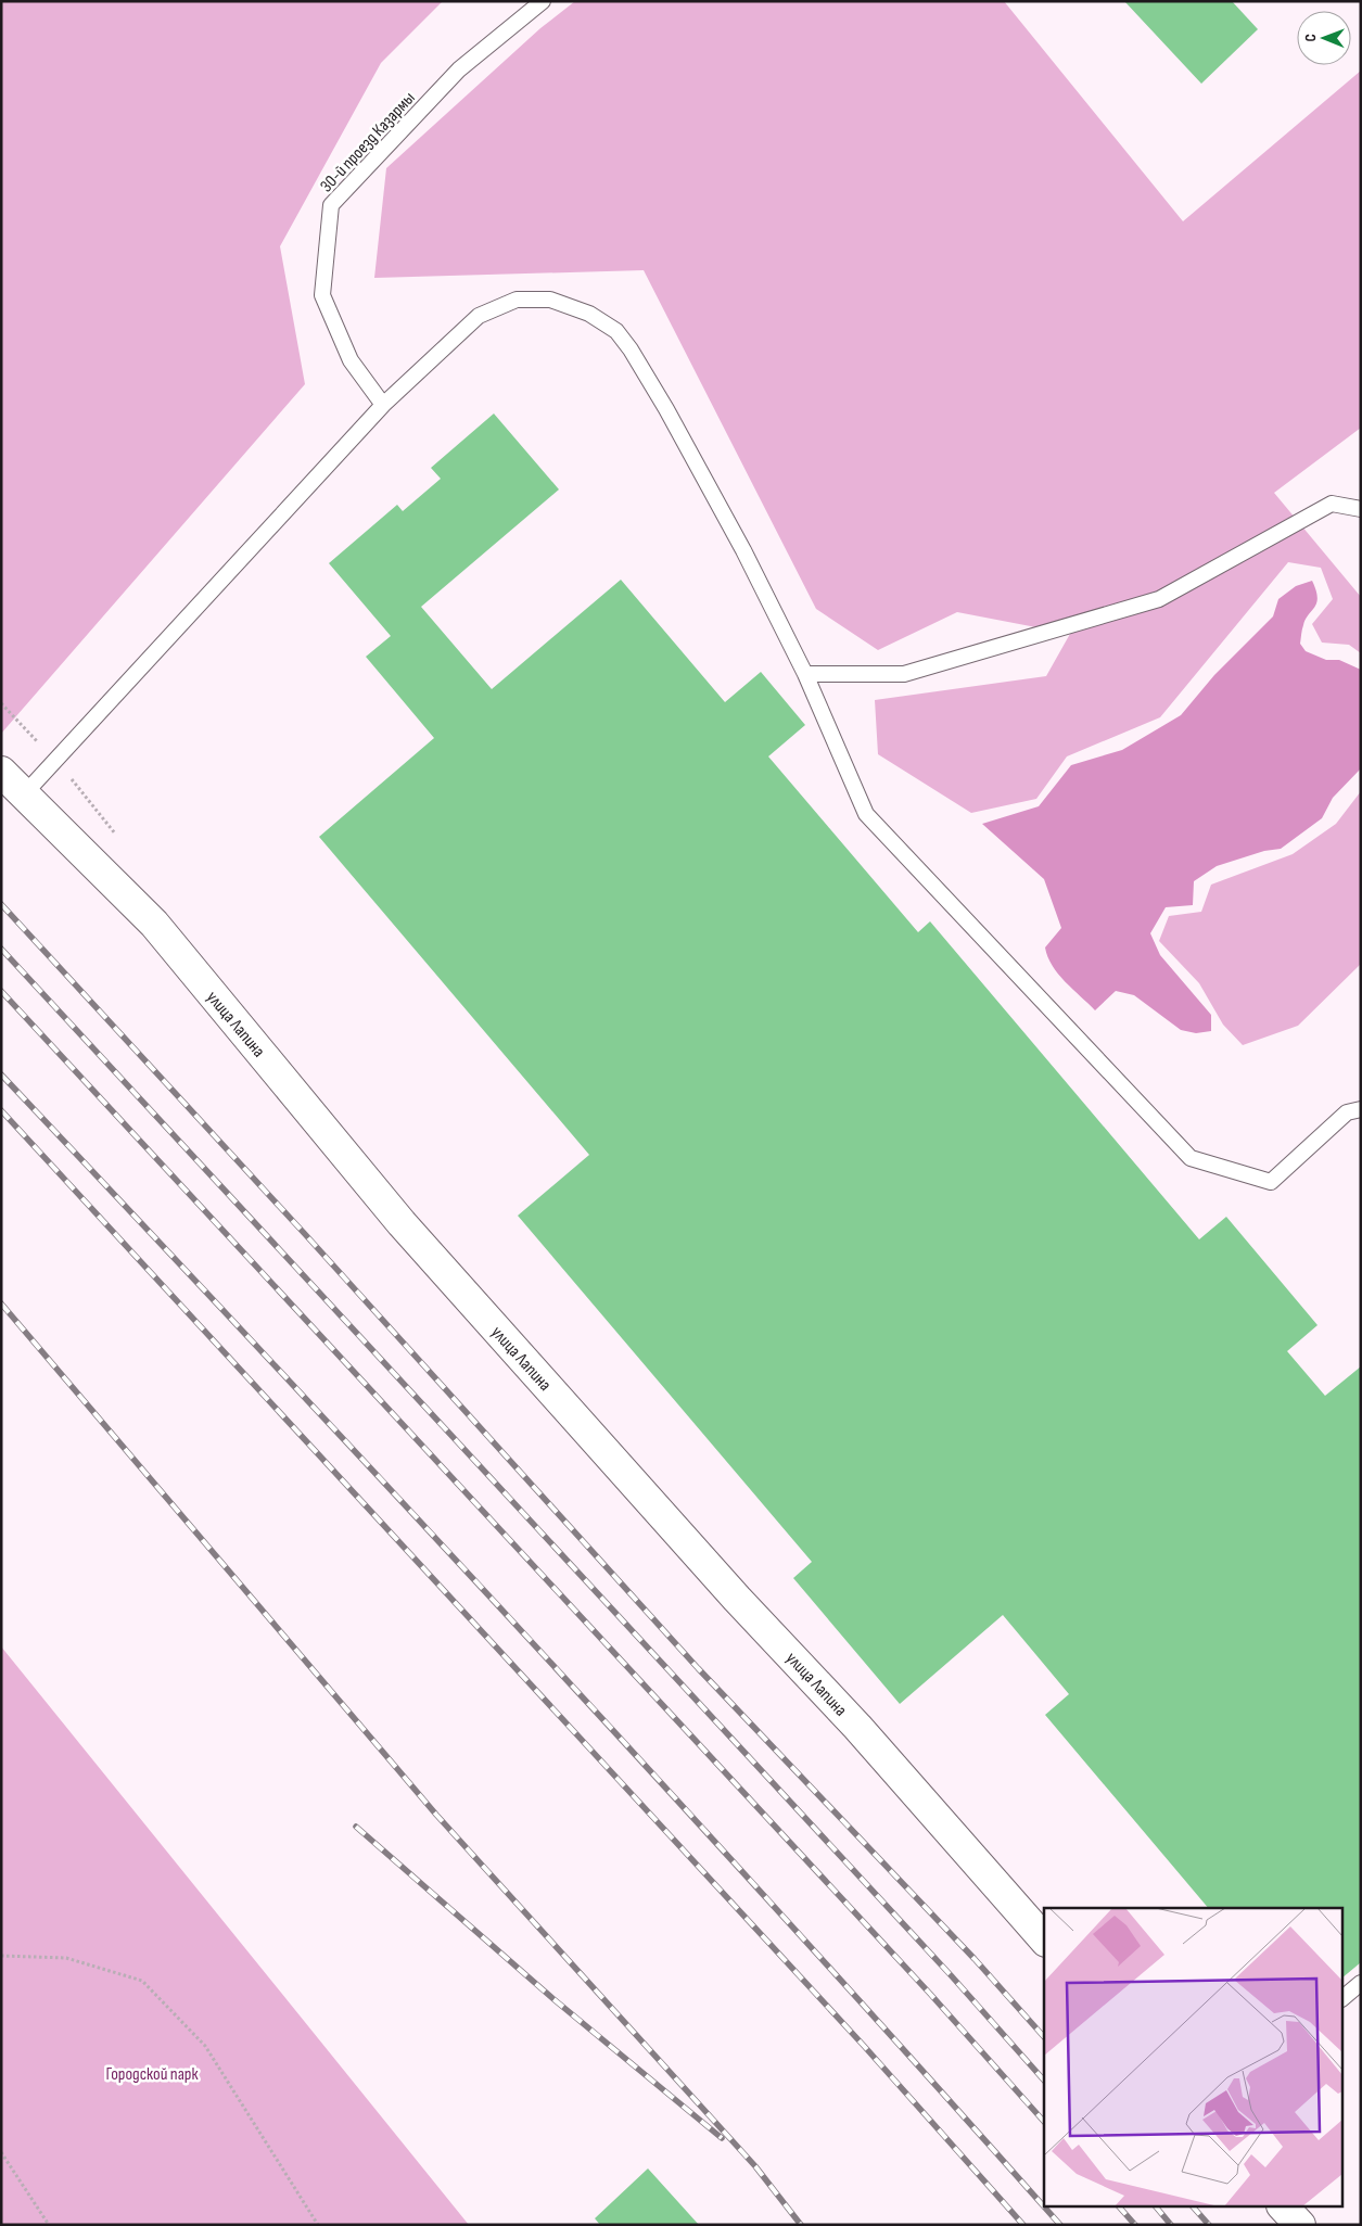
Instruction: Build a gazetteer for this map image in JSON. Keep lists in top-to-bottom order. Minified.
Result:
{"streets":{"street":["улица Лапина"],"lane":["30-й проезд Казармы"]},"parks":["Городской парк"],"north":"left"}
